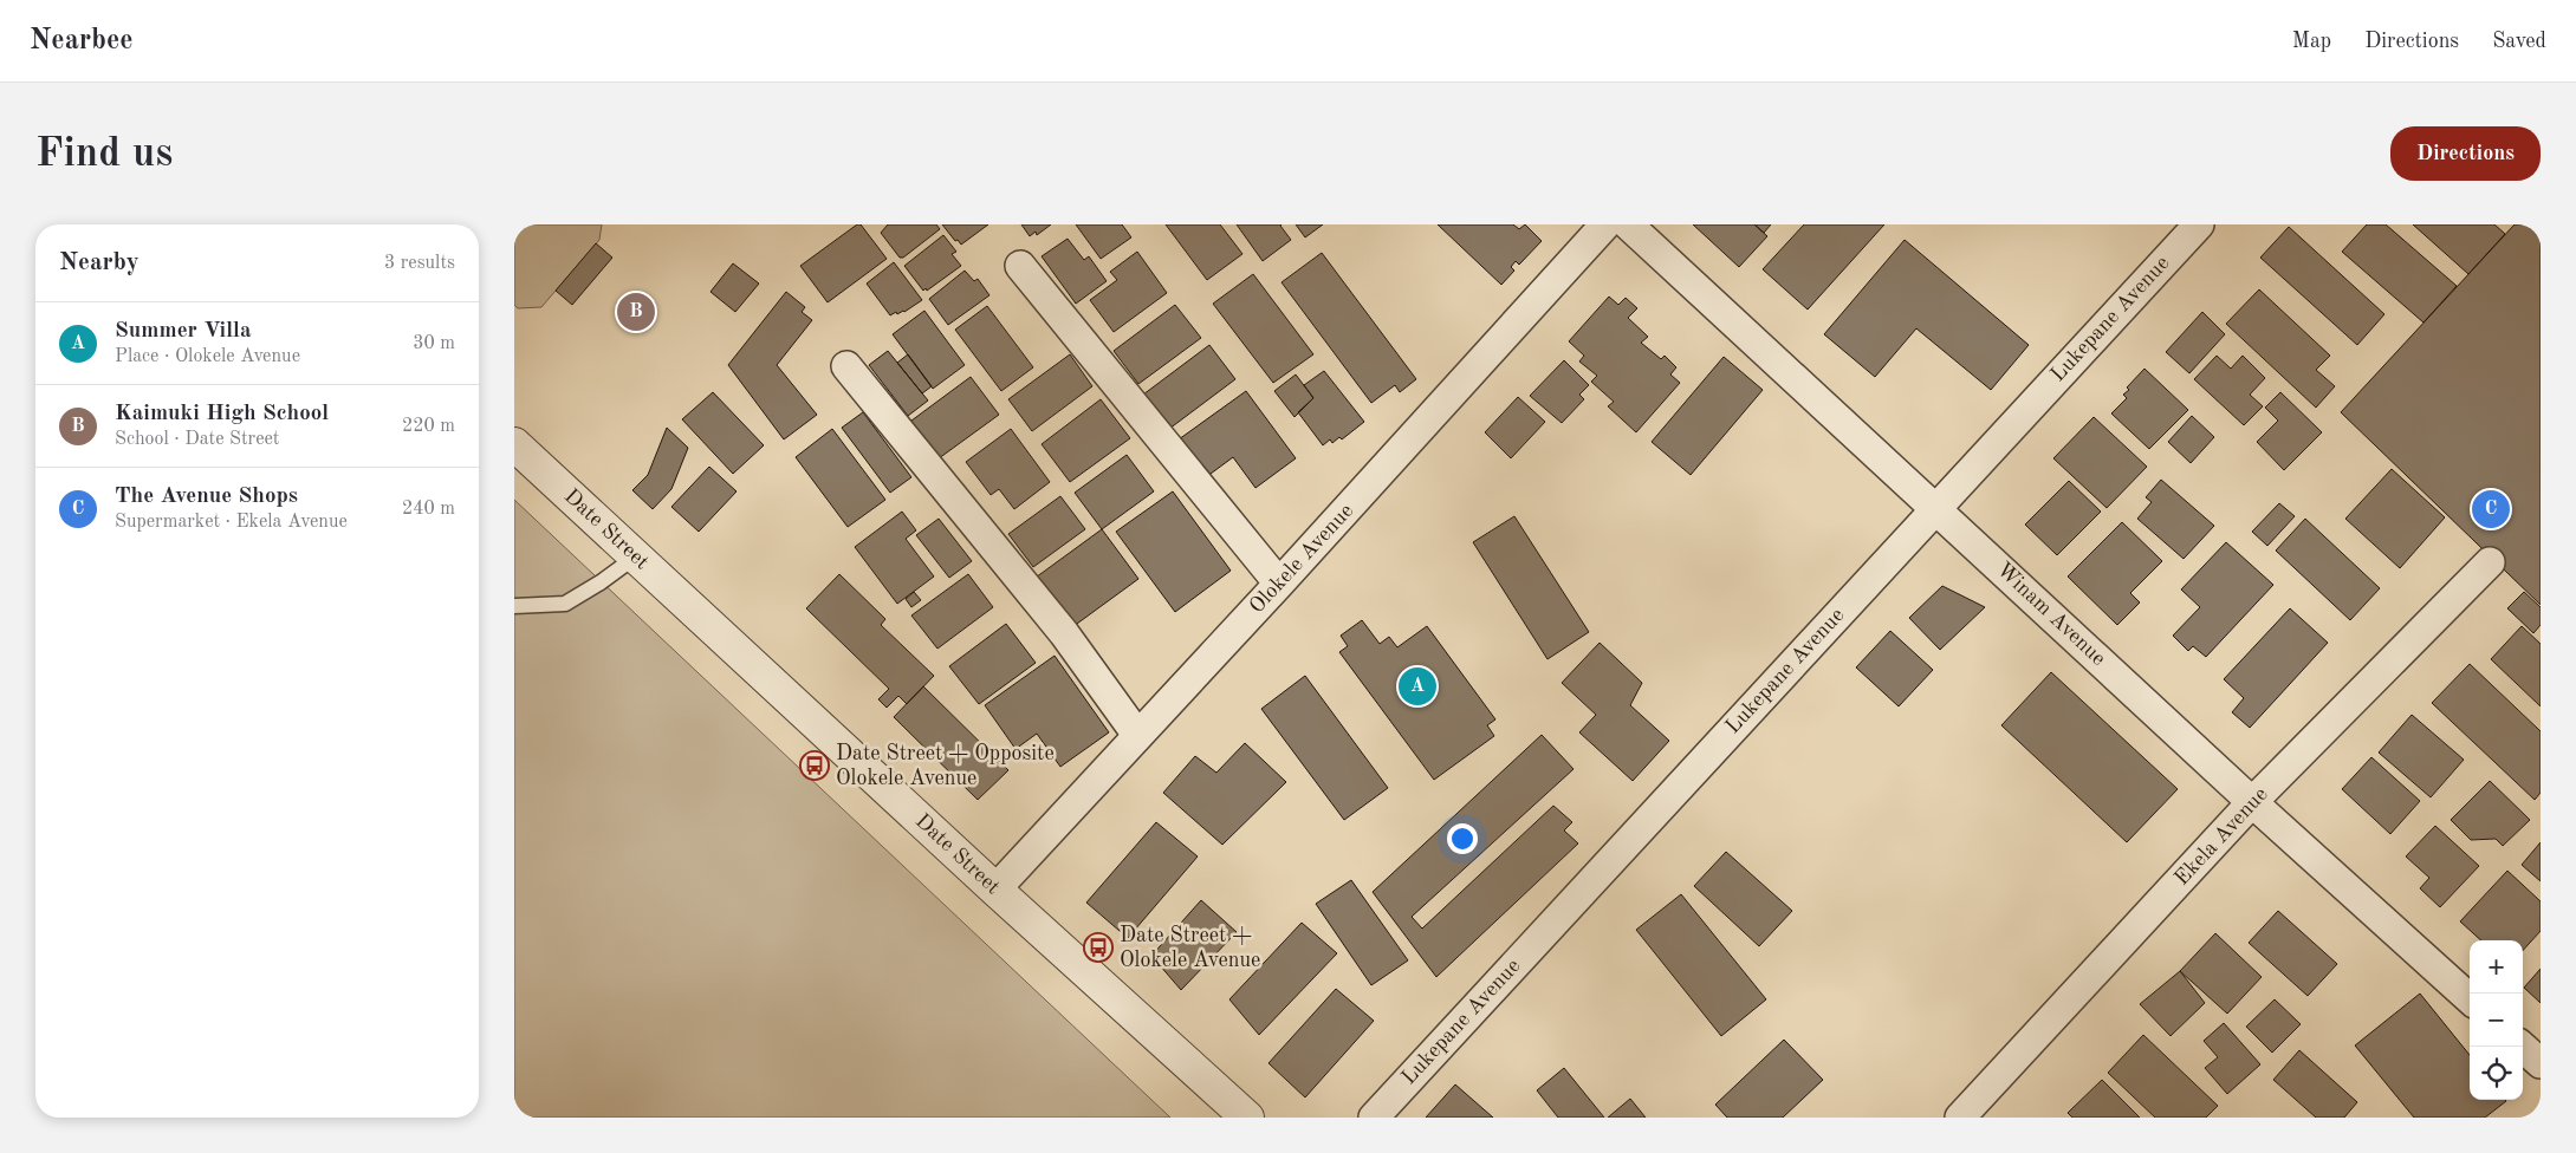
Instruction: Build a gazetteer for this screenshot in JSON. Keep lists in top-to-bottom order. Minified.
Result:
{"streets":{"street":["Lukepane Avenue","Date Street","Olokele Avenue","Winam Avenue","Ekela Avenue"]},"crossings":[["Lukepane Avenue","Winam Avenue"],["Date Street","Olokele Avenue"],["Winam Avenue","Ekela Avenue"]],"places":{"bus stop":["Date Street + Opposite Olokele Avenue","Date Street + Olokele Avenue"]},"page":{"header":"Nearbee","nav":["Map","Directions","Saved"],"buttons":"Directions","title":"Find us","heading":["Nearby","3 results"],"pins":["B","C","A"],"list":[{"mark":"A","name":"Summer Villa","note":"Place · Olokele Avenue","value":"30 m"},{"mark":"B","name":"Kaimuki High School","note":"School · Date Street","value":"220 m"},{"mark":"C","name":"The Avenue Shops","note":"Supermarket · Ekela Avenue","value":"240 m"}],"map_buttons":["+","−"]}}
